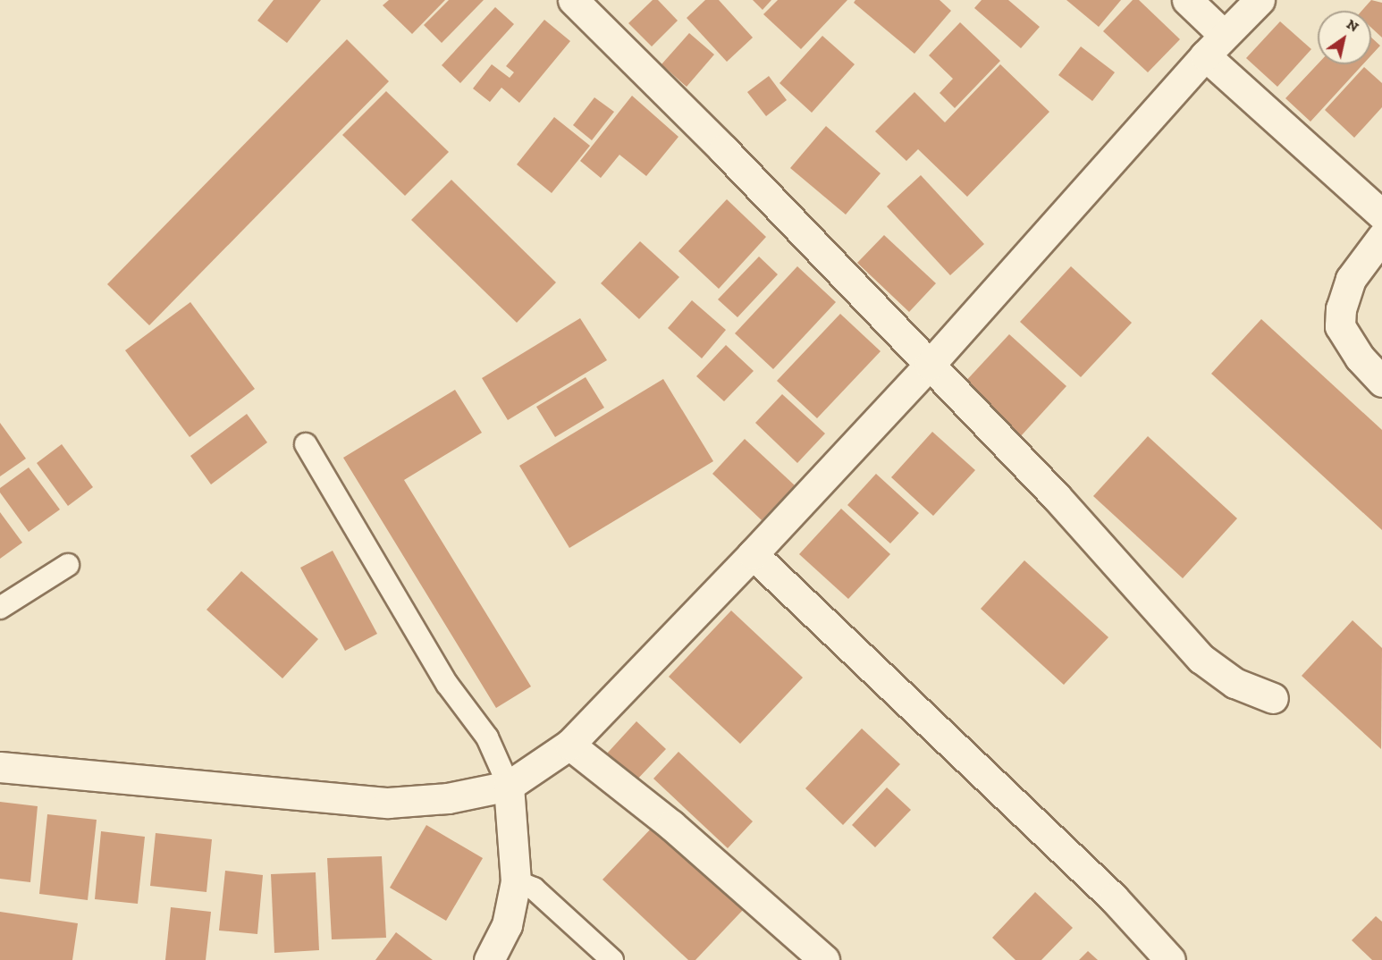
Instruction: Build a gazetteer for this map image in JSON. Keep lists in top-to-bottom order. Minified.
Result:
{"north":"top right"}
